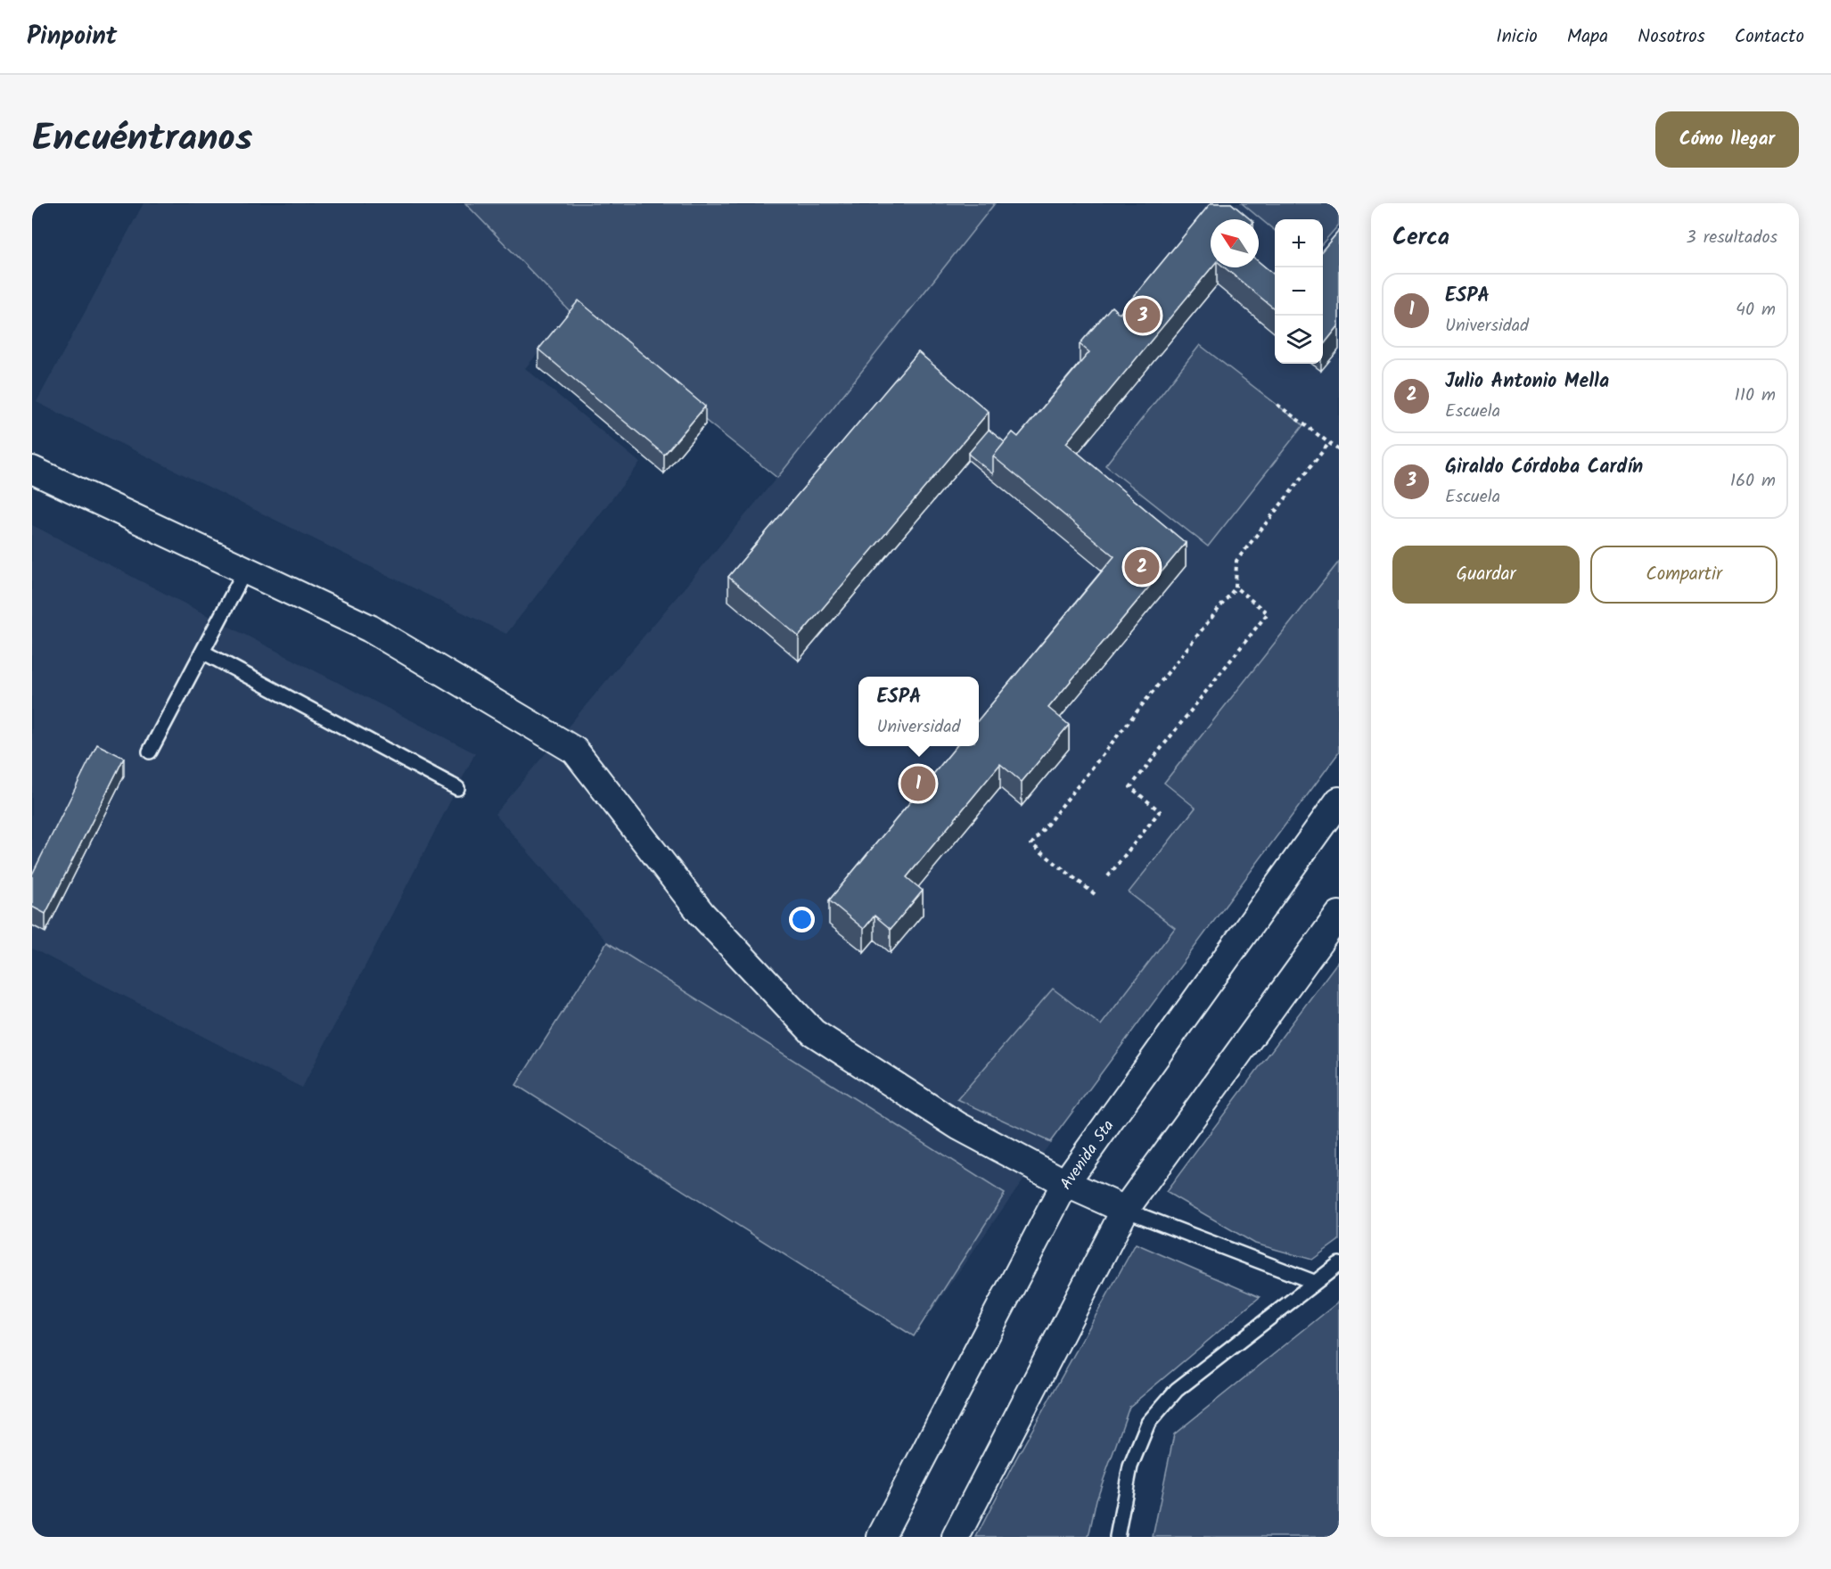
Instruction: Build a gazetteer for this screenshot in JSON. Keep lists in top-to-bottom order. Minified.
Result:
{"streets":{"street":["Avenida 5ta"]},"north":"top left","page":{"header":"Pinpoint","nav":["Inicio","Mapa","Nosotros","Contacto"],"title":"Encuéntranos","buttons":["Cómo llegar",["Guardar","Compartir"]],"heading":["Cerca","3 resultados"],"map_buttons":["+","−"],"list":[{"mark":"1","name":"ESPA","note":"Universidad","value":"40 m"},{"mark":"2","name":"Julio Antonio Mella","note":"Escuela","value":"110 m"},{"mark":"3","name":"Giraldo Córdoba Cardín","note":"Escuela","value":"160 m"}],"pins":["3","2","1"],"popup":["ESPA","Universidad"]}}
